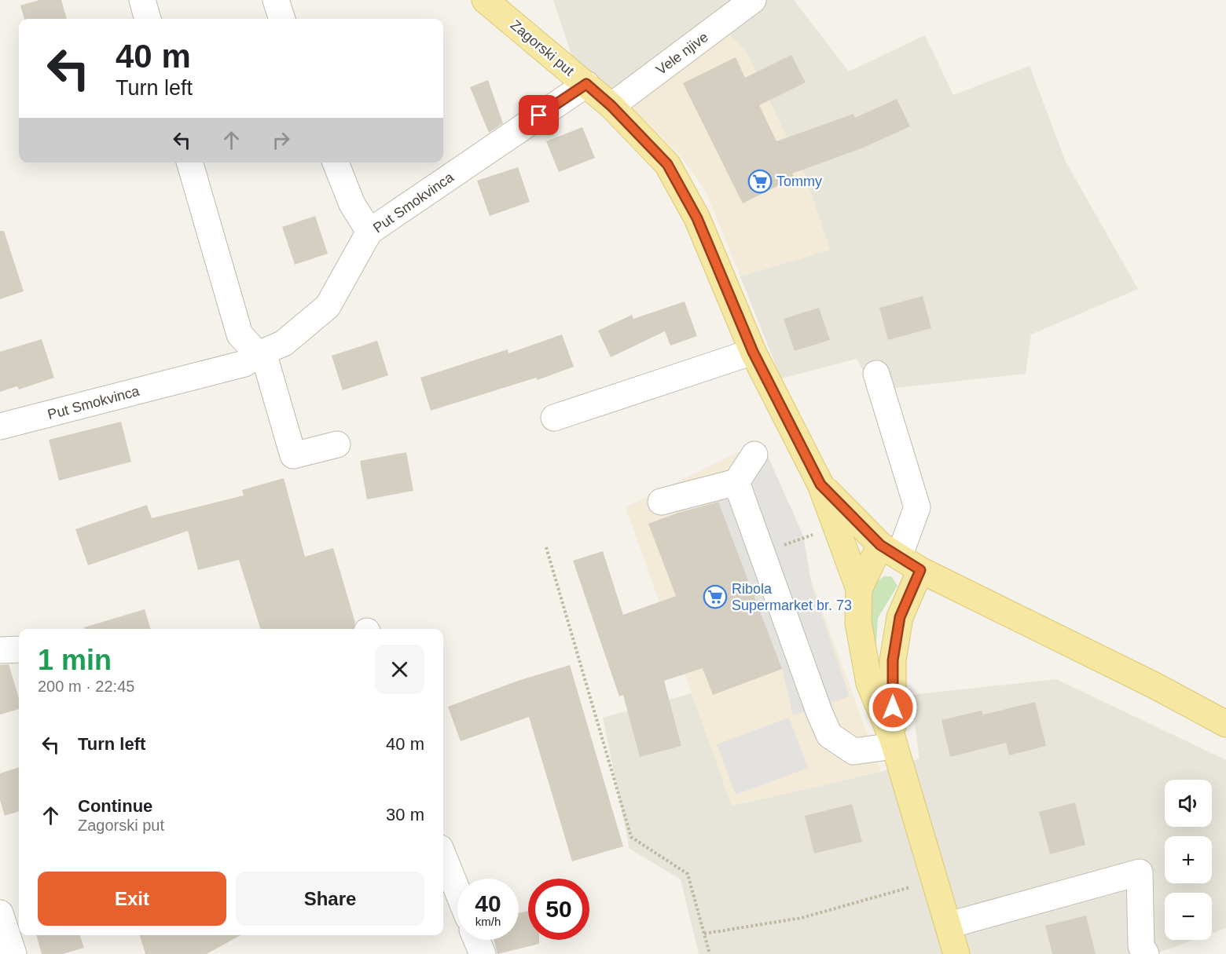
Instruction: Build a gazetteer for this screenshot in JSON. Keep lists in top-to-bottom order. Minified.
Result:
{"streets":{"main road":["Zagorski put"],"street":["Vele njive","Put Smokvinca"]},"crossings":[["Zagorski put","Vele njive"],["Zagorski put","Put Smokvinca"]],"places":{"supermarket":["Tommy","Ribola Supermarket br. 73"]},"page":{"turn":["40 m","Turn left"],"heading":["1 min","200 m · 22:45"],"list":[{"name":"Turn left","value":"40 m"},{"name":"Continue","note":"Zagorski put","value":"30 m"}],"map_buttons":["+","−"],"buttons":["Exit","Share"],"speed":"40 km/h","limit":"50"}}
